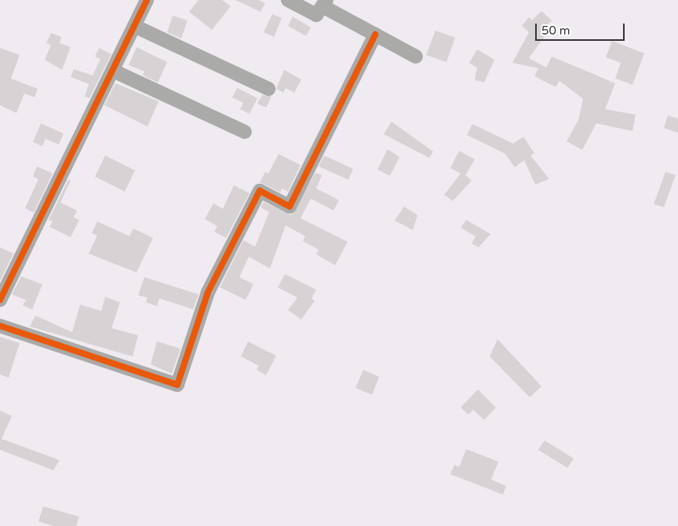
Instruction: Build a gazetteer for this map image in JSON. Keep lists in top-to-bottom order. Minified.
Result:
{"scale_bar":"50 m"}
